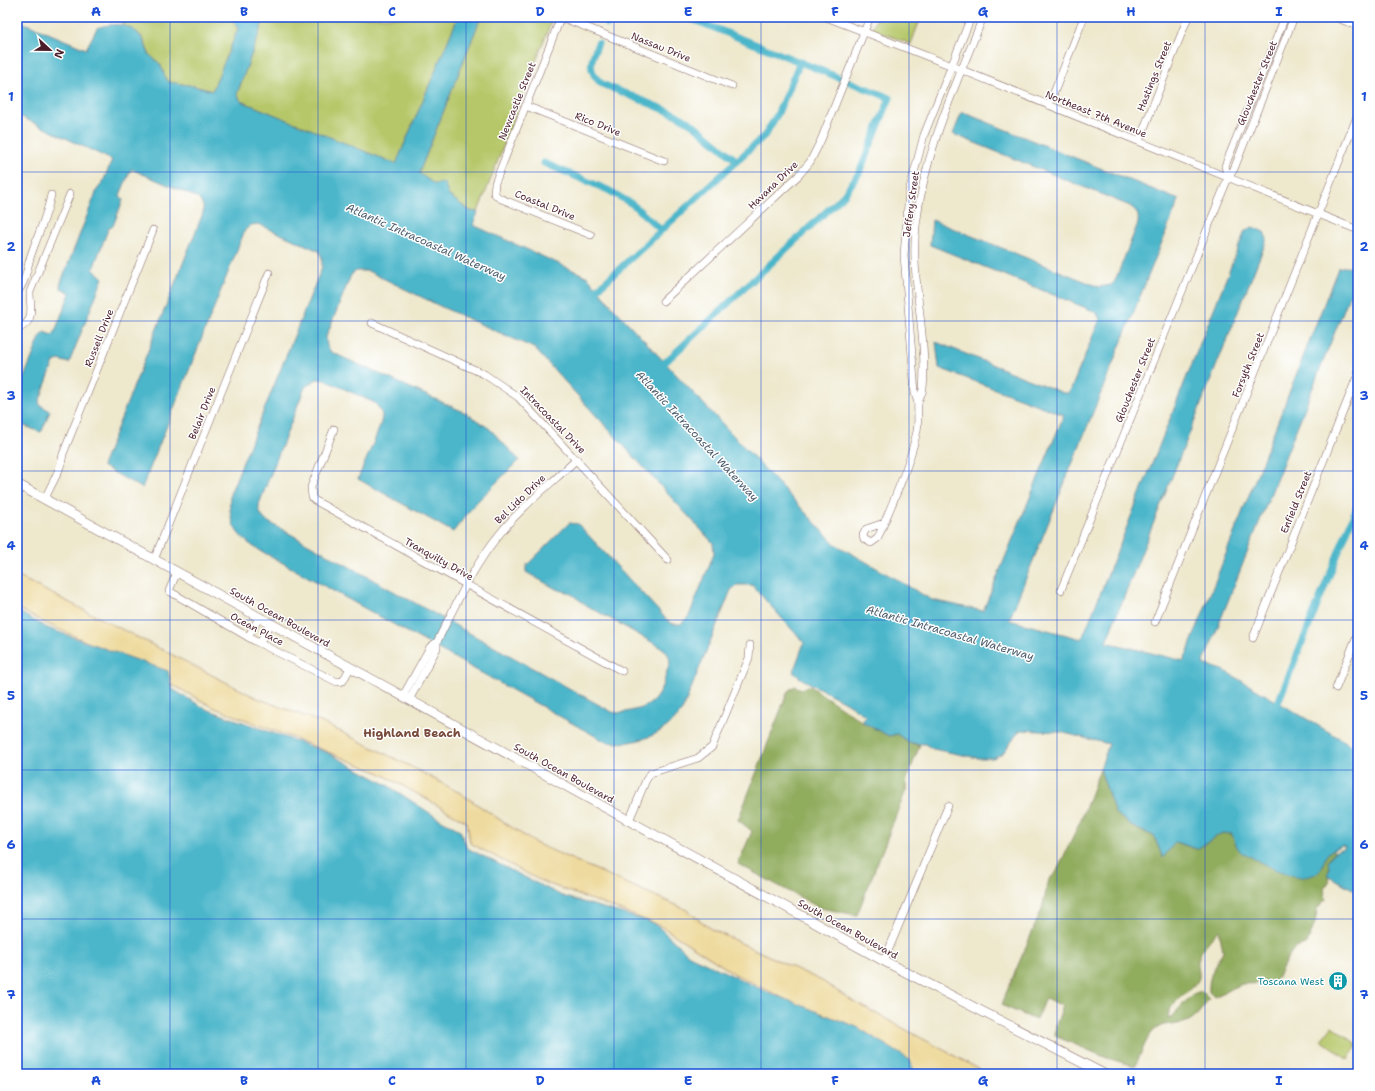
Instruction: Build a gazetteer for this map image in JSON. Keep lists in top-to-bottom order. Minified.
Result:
{"streets":{"main road":["South Ocean Boulevard"],"street":["Nassau Drive","Hastings Street","Glouchester Street","Newcastle Street","Northeast 7th Avenue","Rico Drive","Havana Drive","Jeffery Street","Coastal Drive","Russell Drive","Forsyth Street","Belair Drive","Intracoastal Drive","Bel Lido Drive","Enfield Street","Tranquilty Drive","Ocean Place"]},"crossings":[["Nassau Drive","Newcastle Street"],["Hastings Street","Northeast 7th Avenue"],["Glouchester Street","Northeast 7th Avenue"],["Newcastle Street","Rico Drive"],["Newcastle Street","Coastal Drive"],["Northeast 7th Avenue","Havana Drive"],["Northeast 7th Avenue","Jeffery Street"],["Northeast 7th Avenue","Forsyth Street"],["Russell Drive","South Ocean Boulevard"],["Belair Drive","South Ocean Boulevard"],["Intracoastal Drive","Bel Lido Drive"],["Bel Lido Drive","Tranquilty Drive"],["Bel Lido Drive","South Ocean Boulevard"],["South Ocean Boulevard","Ocean Place"]],"districts":["Highland Beach"],"water":["Atlantic Intracoastal Waterway"],"places":{"building":["Toscana West"]},"north":"right","grid":{"columns":["A","B","C","D","E","F","G","H","I"],"rows":["1","2","3","4","5","6","7"]}}
